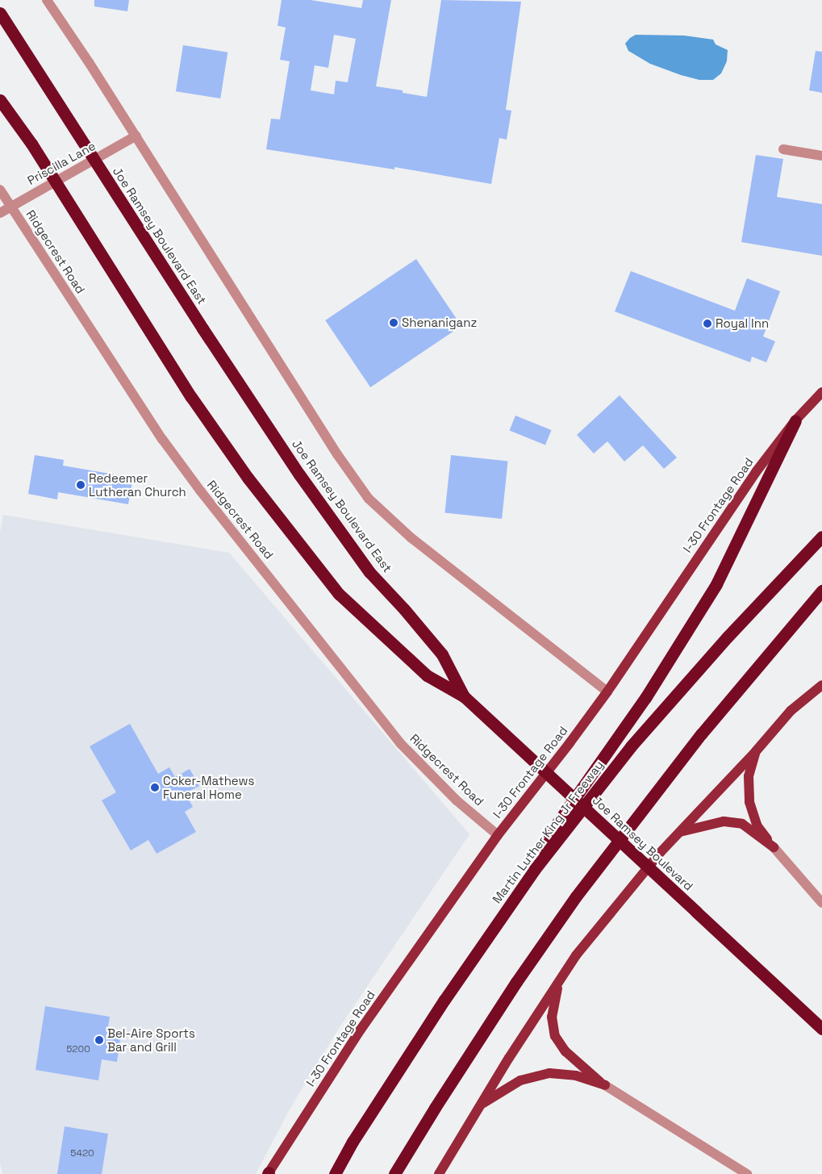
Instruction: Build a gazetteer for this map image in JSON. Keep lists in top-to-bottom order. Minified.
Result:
{"streets":{"highway":["Joe Ramsey Boulevard East","Martin Luther King Jr Freeway","Joe Ramsey Boulevard"],"main road":["I-30 Frontage Road"],"street":["Priscilla Lane","Ridgecrest Road"]},"crossings":[["Priscilla Lane","Joe Ramsey Boulevard East"],["Priscilla Lane","Ridgecrest Road"],["Joe Ramsey Boulevard East","Joe Ramsey Boulevard"],["Ridgecrest Road","I-30 Frontage Road"]],"places":["Shenaniganz","Royal Inn","Redeemer Lutheran Church","Coker-Mathews Funeral Home","Bel-Aire Sports Bar and Grill"],"house_numbers":["5200","5420"]}
